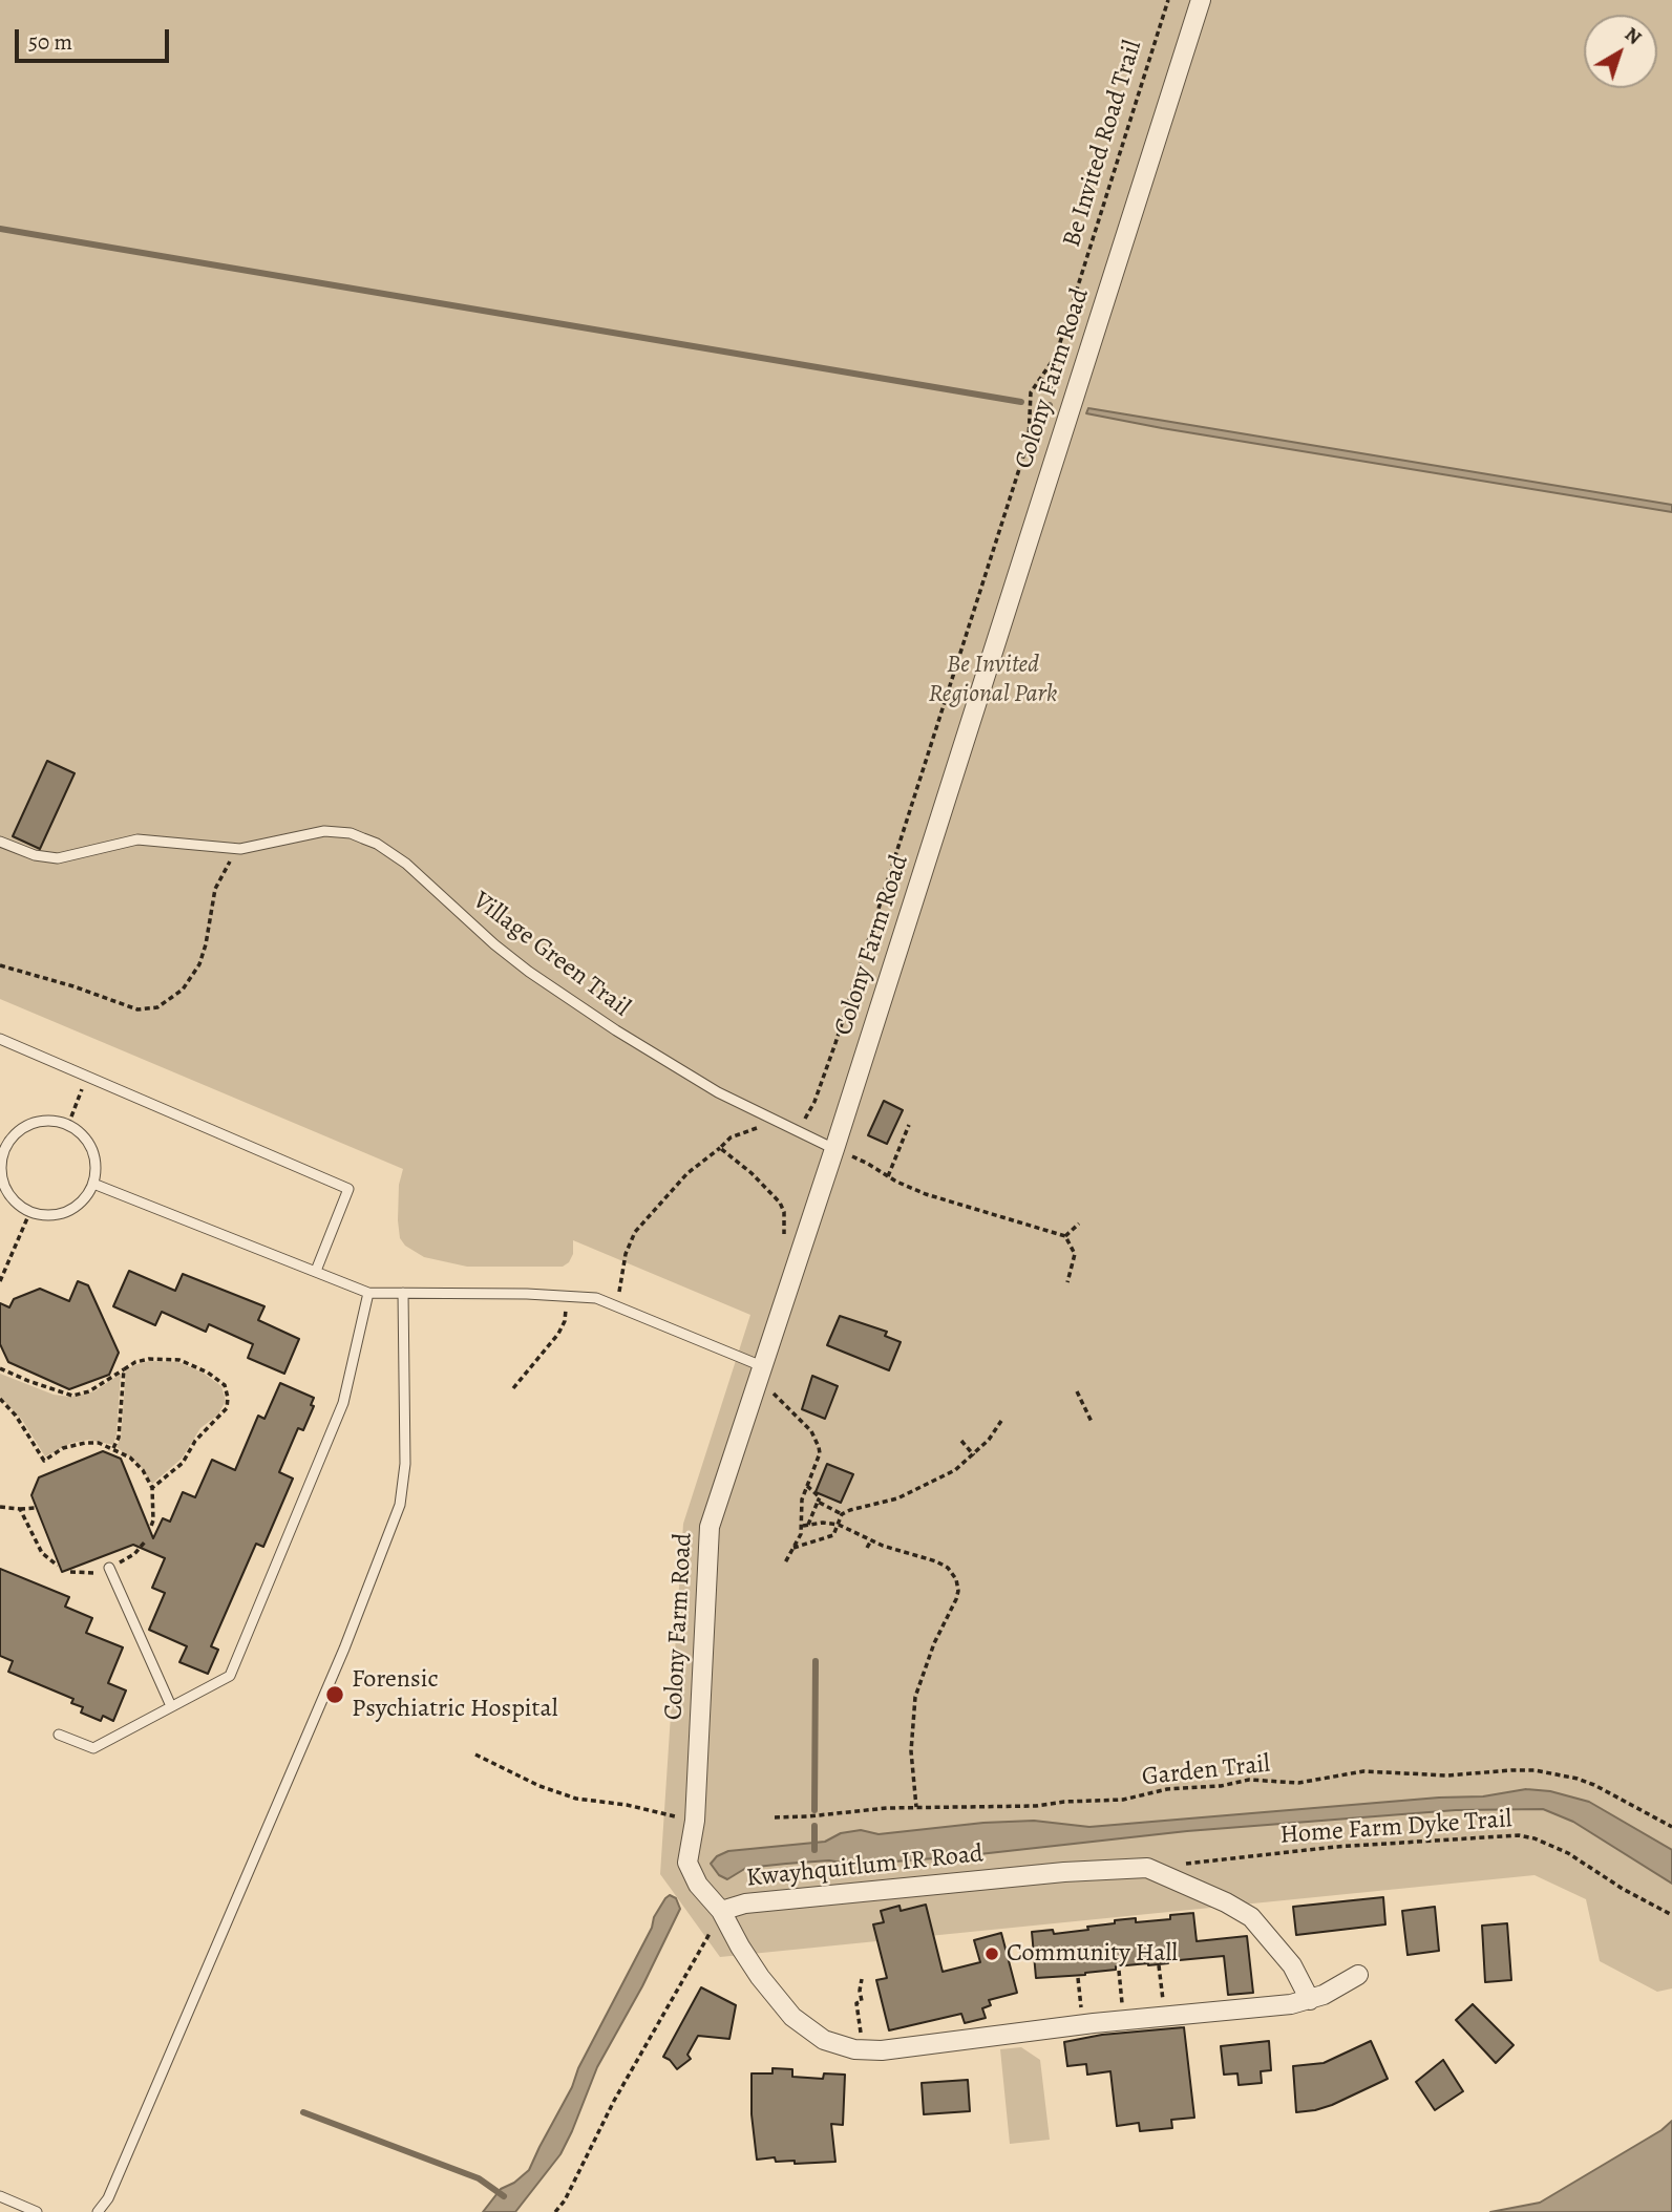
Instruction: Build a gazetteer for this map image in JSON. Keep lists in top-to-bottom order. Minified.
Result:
{"streets":{"street":["Colony Farm Road","Kwayhquitlum IR Road"],"lane":["Village Green Trail"],"path":["Be Invited Road Trail","Garden Trail","Home Farm Dyke Trail"]},"crossings":[["Be Invited Road Trail","Village Green Trail"],["Colony Farm Road","Village Green Trail"],["Colony Farm Road","Kwayhquitlum IR Road"],["Home Farm Dyke Trail","Kwayhquitlum IR Road"]],"parks":["Be Invited Regional Park"],"places":["Forensic Psychiatric Hospital","Community Hall"],"scale_bar":"50 m","north":"top right"}
